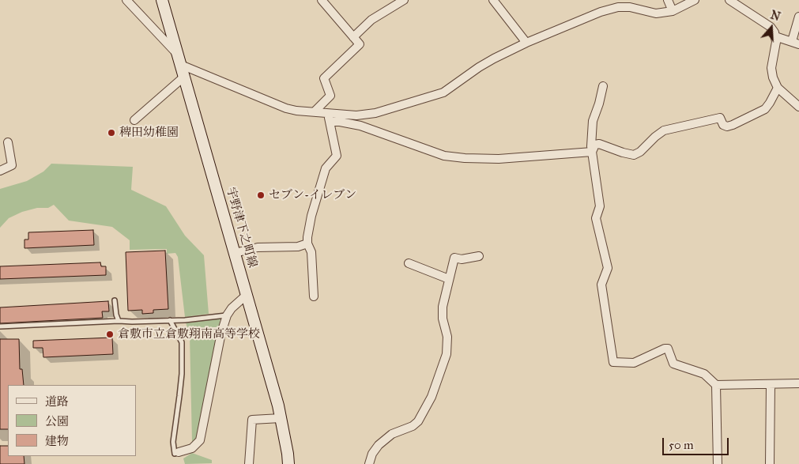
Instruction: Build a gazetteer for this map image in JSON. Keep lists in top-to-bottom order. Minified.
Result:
{"streets":{"main road":["宇野津下之町線"]},"places":["稗田幼稚園","セブン-イレブン","倉敷市立倉敷翔南高等学校"],"legend":["道路","公園","建物"],"scale_bar":"50 m","north":"top"}
